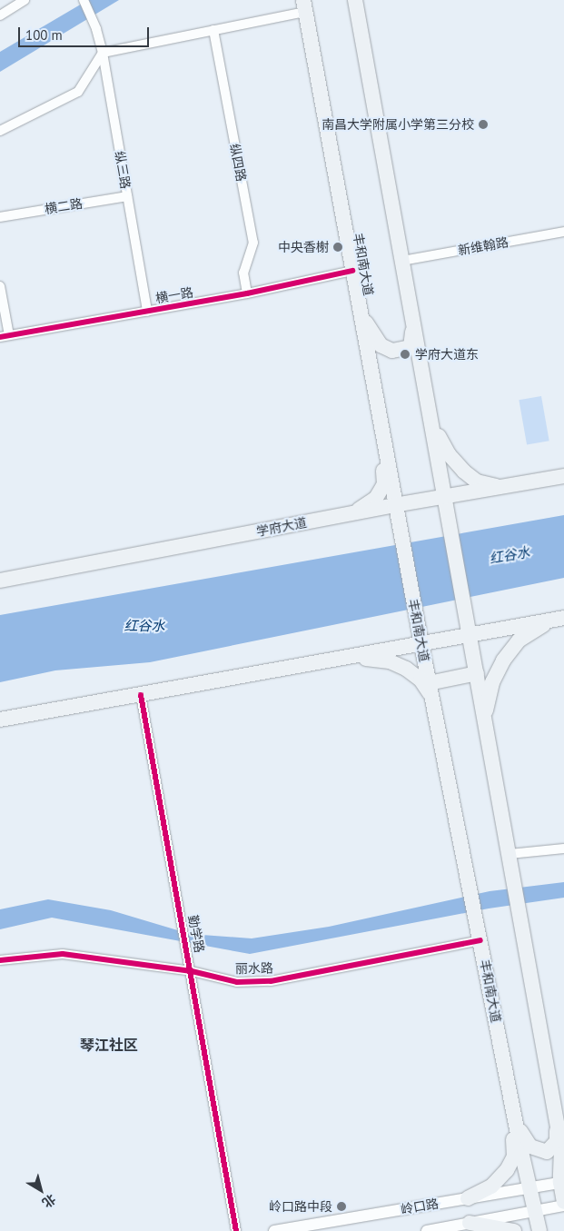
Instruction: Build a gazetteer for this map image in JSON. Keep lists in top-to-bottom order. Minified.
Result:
{"streets":{"main road":["丰和南大道","学府大道"],"street":["纵四路","纵三路","横二路","新维翰路","横一路","勤学路","丽水路","岭口路"]},"crossings":[["纵四路","横一路"],["纵三路","横二路"],["纵三路","横一路"],["丰和南大道","横一路"],["丰和南大道","学府大道"],["丰和南大道","丽水路"],["丰和南大道","岭口路"],["勤学路","丽水路"]],"districts":["琴江社区"],"water":["红谷水"],"places":["南昌大学附属小学第三分校","中央香榭","学府大道东","岭口路中段"],"scale_bar":"100 m","north":"bottom right"}
